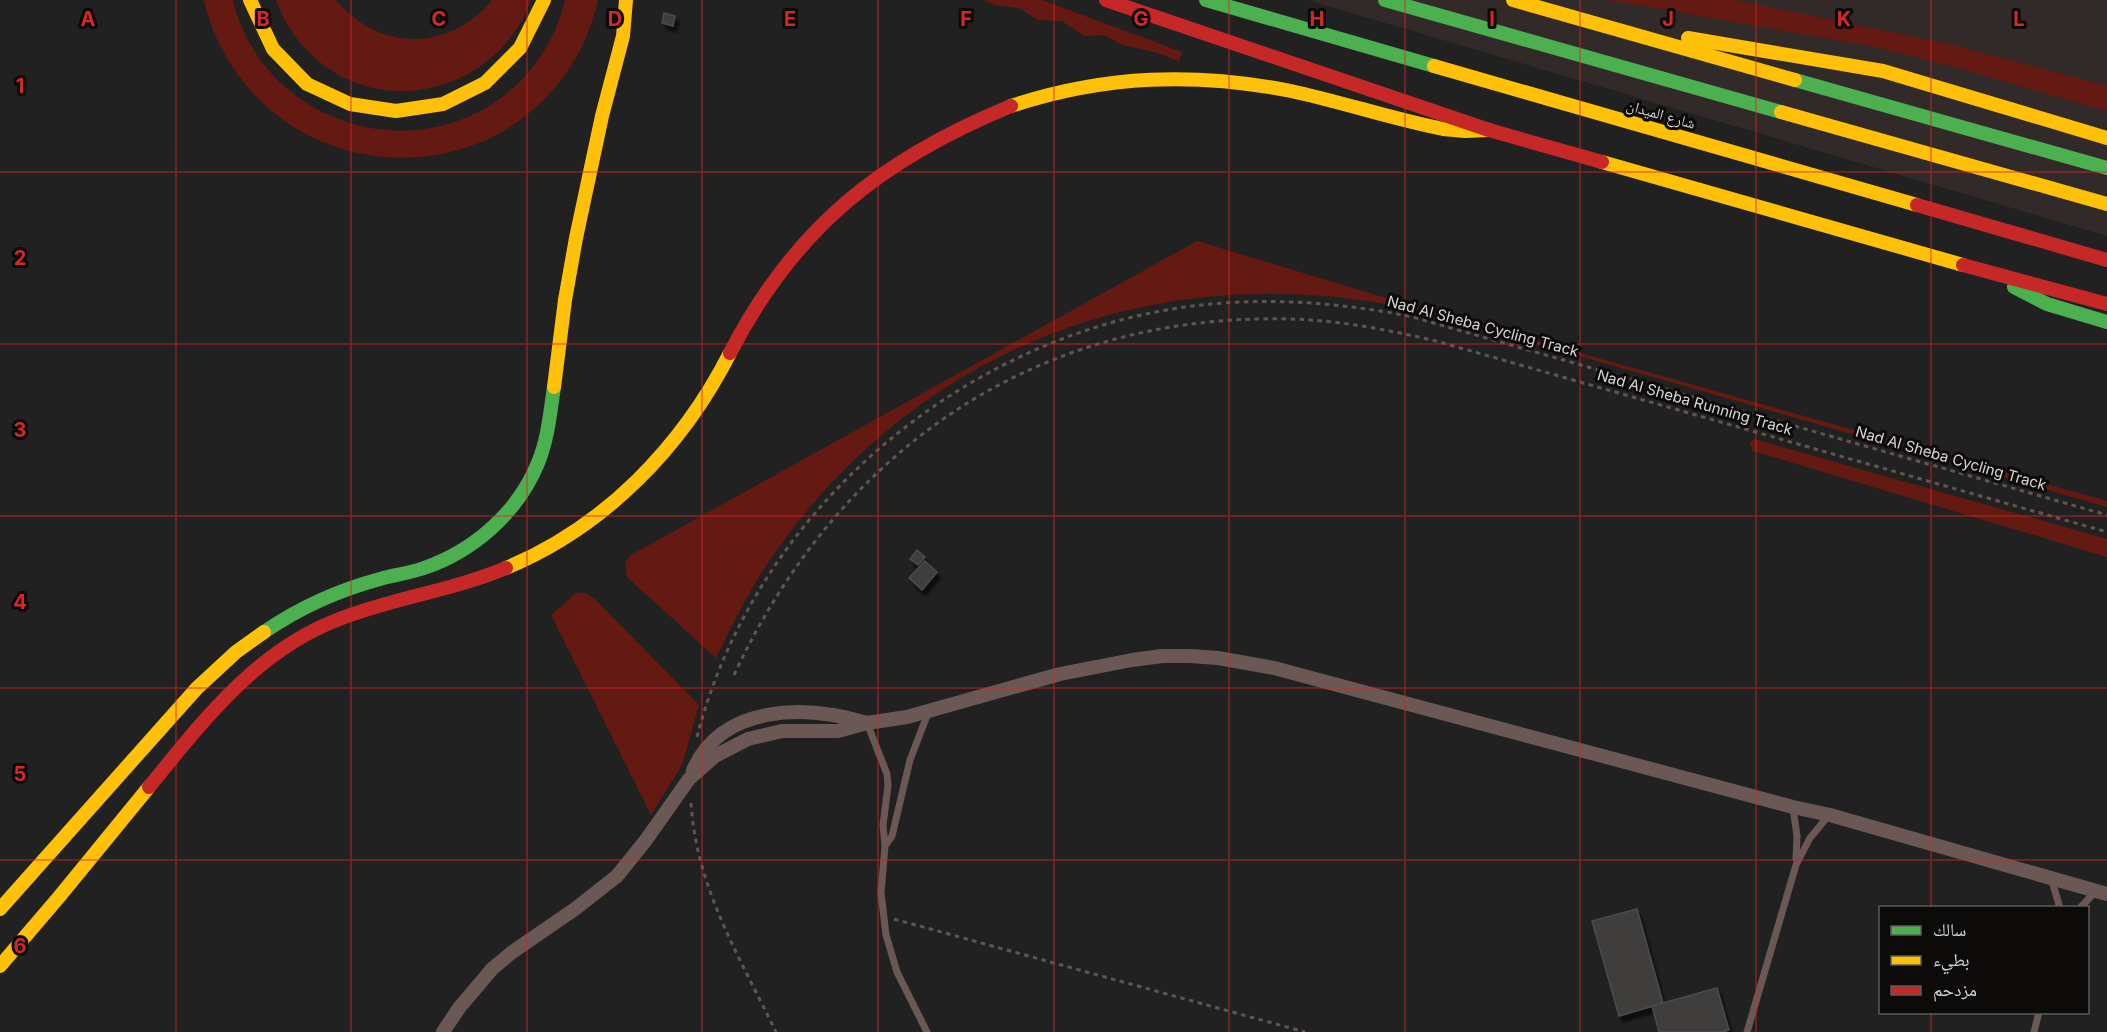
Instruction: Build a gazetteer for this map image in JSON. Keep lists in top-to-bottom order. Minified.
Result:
{"streets":{"main road":["شارع الميدان"],"path":["Nad Al Sheba Cycling Track","Nad Al Sheba Running Track"]},"legend":["سالك","بطيء","مزدحم"],"grid":{"columns":["A","B","C","D","E","F","G","H","I","J","K","L"],"rows":["1","2","3","4","5","6"]}}
